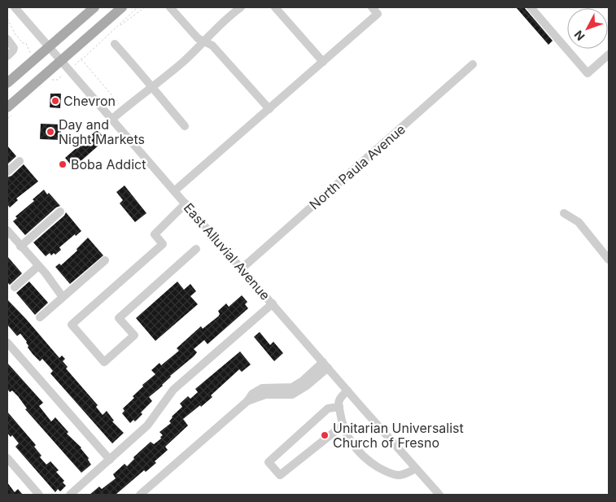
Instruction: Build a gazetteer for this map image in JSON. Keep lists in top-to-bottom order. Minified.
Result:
{"streets":{"street":["North Paula Avenue","East Alluvial Avenue"]},"crossings":[["North Paula Avenue","East Alluvial Avenue"]],"places":["Chevron","Day and Night Markets","Boba Addict","Unitarian Universalist Church of Fresno"],"north":"bottom left"}
